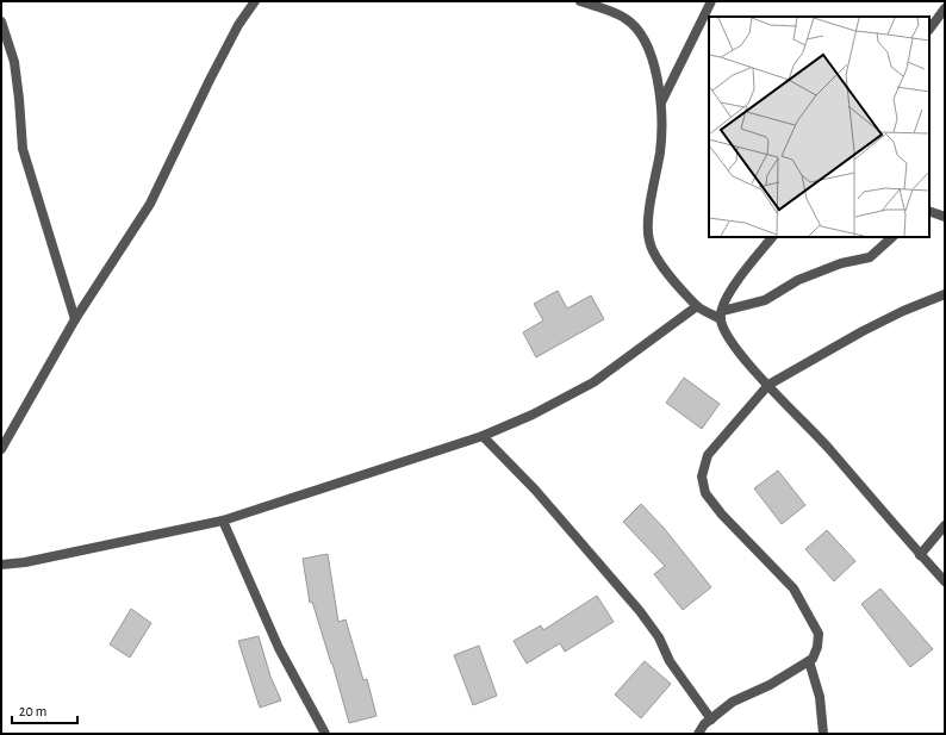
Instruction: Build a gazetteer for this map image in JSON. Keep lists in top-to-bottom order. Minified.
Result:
{"scale_bar":"20 m"}
